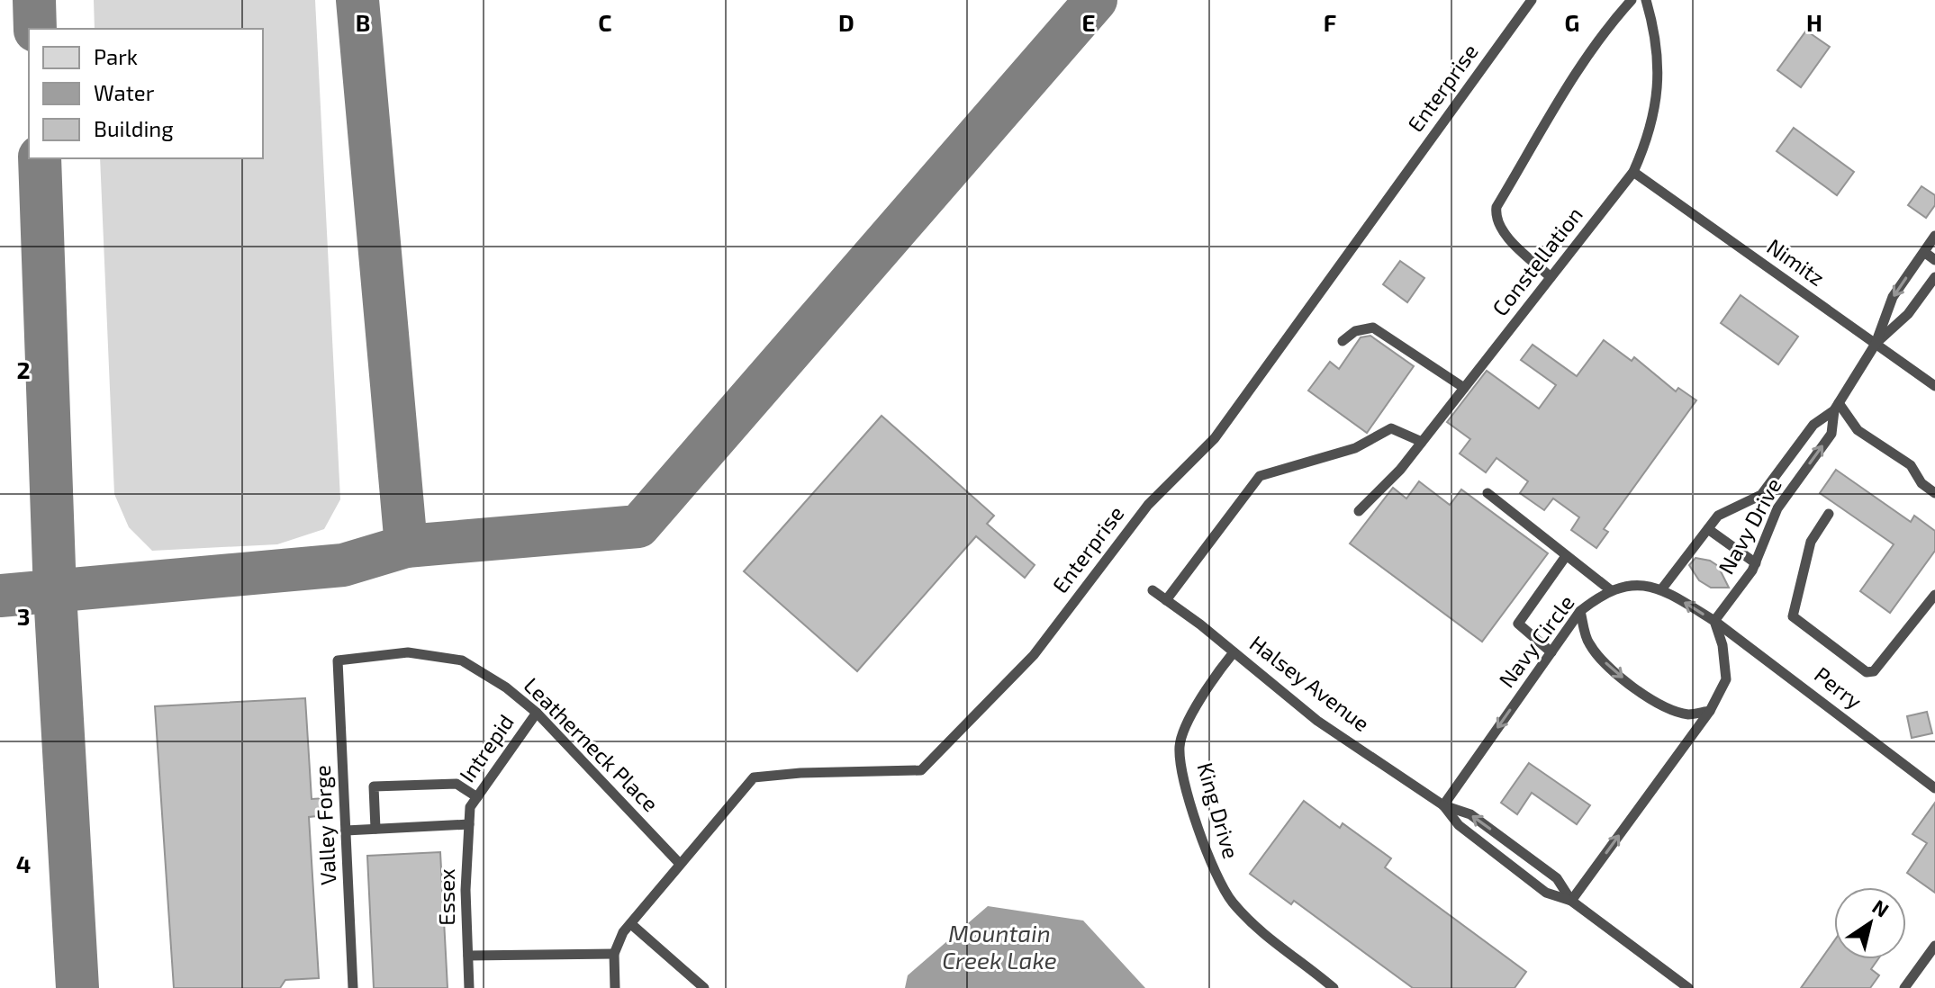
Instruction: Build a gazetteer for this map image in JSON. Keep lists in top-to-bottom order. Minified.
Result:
{"streets":{"lane":["Enterprise","Constellation","Nimitz","Navy Drive","Navy Circle","Halsey Avenue","Perry","Leatherneck Place","Intrepid","King Drive","Valley Forge","Essex"]},"crossings":[["Enterprise","Leatherneck Place"],["Constellation","Nimitz"],["Nimitz","Navy Drive"],["Navy Drive","Navy Circle"],["Navy Drive","Perry"],["Navy Circle","Halsey Avenue"],["Navy Circle","Perry"],["Halsey Avenue","King Drive"],["Leatherneck Place","Intrepid"],["Leatherneck Place","Valley Forge"],["Intrepid","Essex"]],"one_way":["Navy Circle"],"water":["Mountain Creek Lake"],"legend":["Park","Water","Building"],"north":"top right","grid":{"columns":["B","C","D","E","F","G","H"],"rows":["2","3","4"]}}
